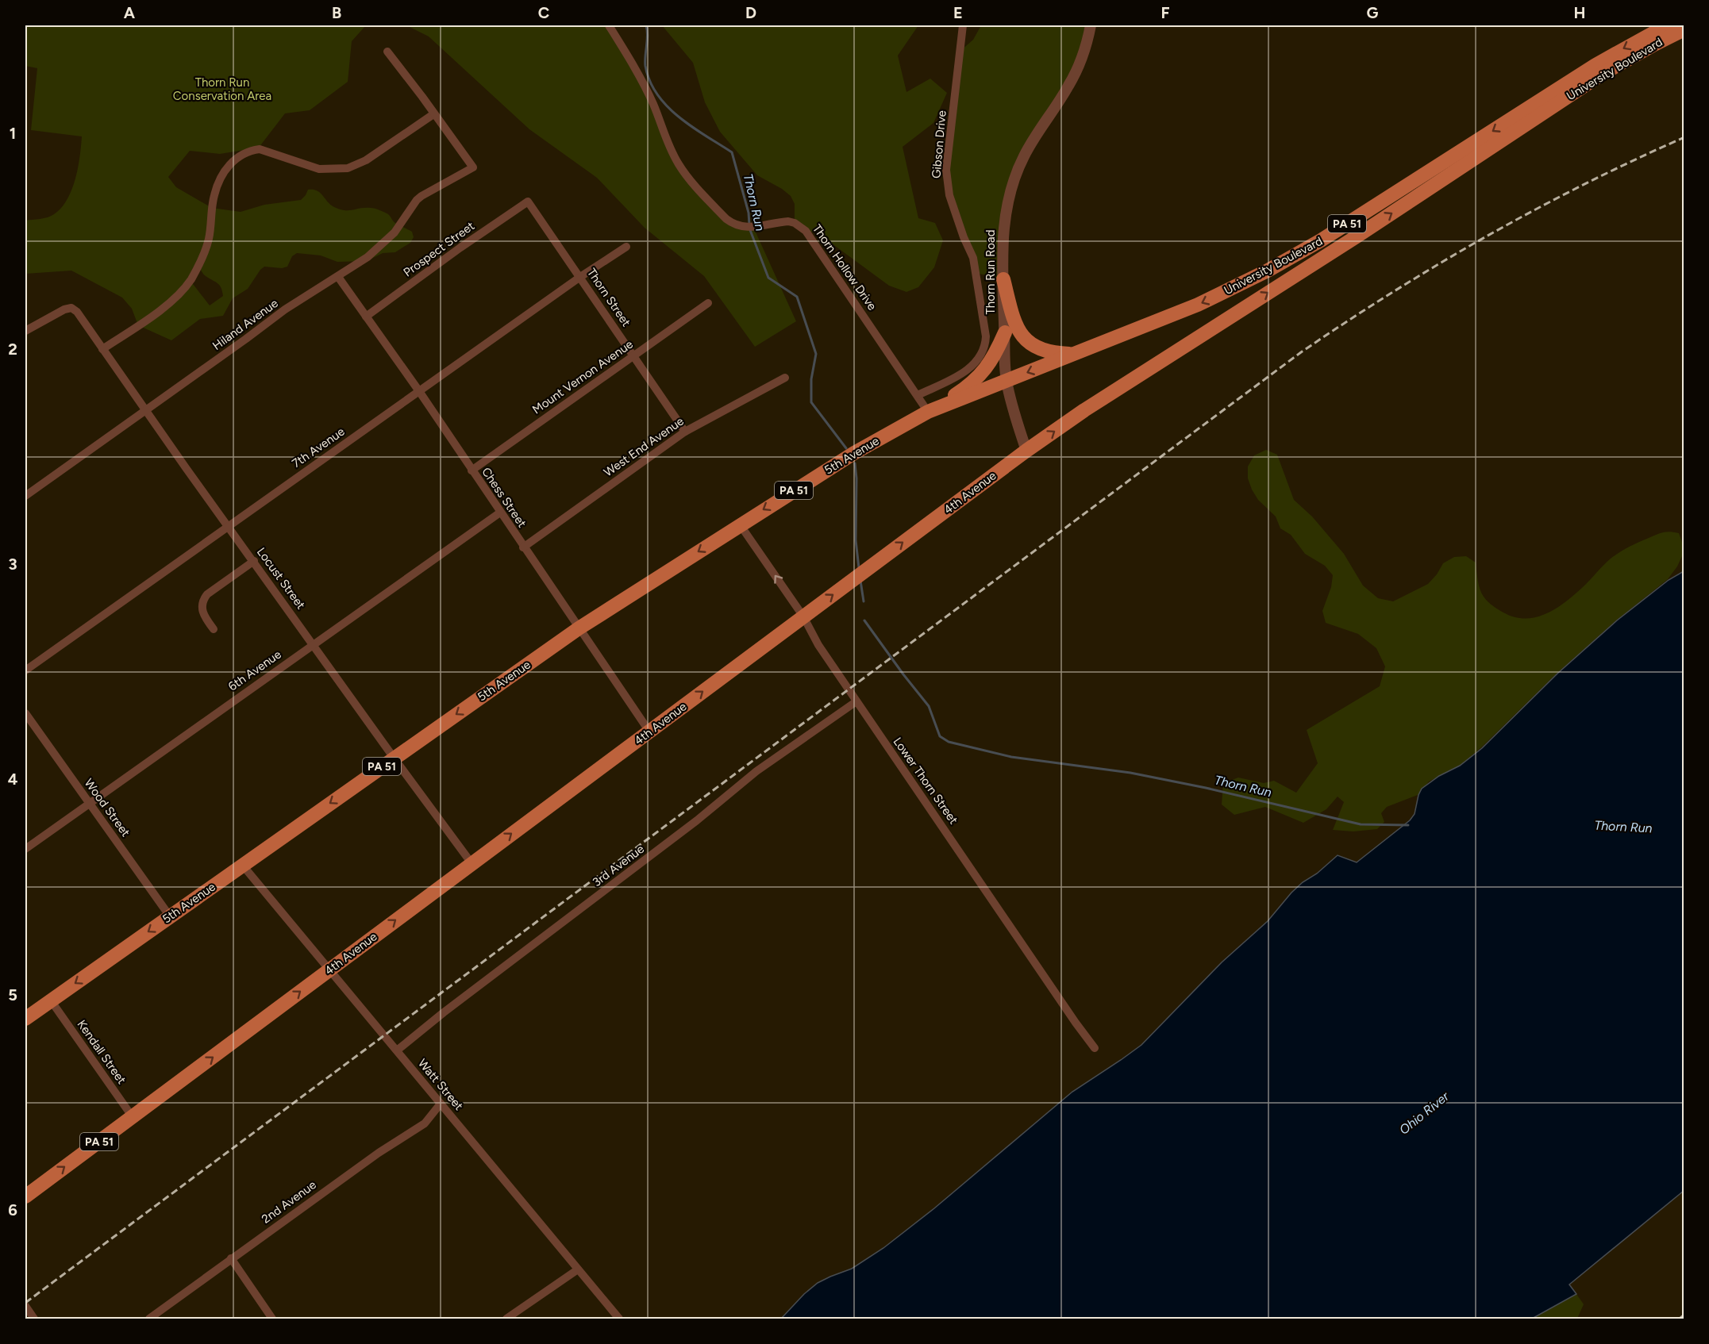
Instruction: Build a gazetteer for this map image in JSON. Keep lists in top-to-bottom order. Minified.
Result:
{"streets":{"main road":["University Boulevard","PA 51","5th Avenue","4th Avenue"],"street":["Gibson Drive","Prospect Street","Thorn Hollow Drive","Thorn Run Road","Thorn Street","Hiland Avenue","Mount Vernon Avenue","West End Avenue","7th Avenue","Chess Street","Locust Street","6th Avenue","Lower Thorn Street","Wood Street","3rd Avenue","Kendall Street","Watt Street","2nd Avenue"]},"crossings":[["University Boulevard","Thorn Run Road"],["University Boulevard","5th Avenue"],["University Boulevard","4th Avenue"],["Gibson Drive","Thorn Hollow Drive"],["Prospect Street","Thorn Street"],["Prospect Street","Chess Street"],["Thorn Hollow Drive","5th Avenue"],["Thorn Run Road","5th Avenue"],["Thorn Run Road","4th Avenue"],["Thorn Street","Mount Vernon Avenue"],["Thorn Street","West End Avenue"],["Thorn Street","7th Avenue"],["Hiland Avenue","Chess Street"],["Hiland Avenue","Locust Street"],["Mount Vernon Avenue","Chess Street"],["West End Avenue","Chess Street"],["7th Avenue","Chess Street"],["7th Avenue","Locust Street"],["5th Avenue","Chess Street"],["5th Avenue","Locust Street"],["5th Avenue","Lower Thorn Street"],["5th Avenue","Wood Street"],["5th Avenue","Kendall Street"],["5th Avenue","Watt Street"],["4th Avenue","Chess Street"],["4th Avenue","Locust Street"],["4th Avenue","Lower Thorn Street"],["4th Avenue","Kendall Street"],["4th Avenue","Watt Street"],["Chess Street","6th Avenue"],["Locust Street","6th Avenue"],["6th Avenue","Wood Street"],["Lower Thorn Street","3rd Avenue"],["3rd Avenue","Watt Street"],["Watt Street","2nd Avenue"]],"one_way":["5th Avenue","4th Avenue"],"water":["Thorn Run","Ohio River"],"parks":["Thorn Run Conservation Area"],"grid":{"columns":["A","B","C","D","E","F","G","H"],"rows":["1","2","3","4","5","6"]}}
